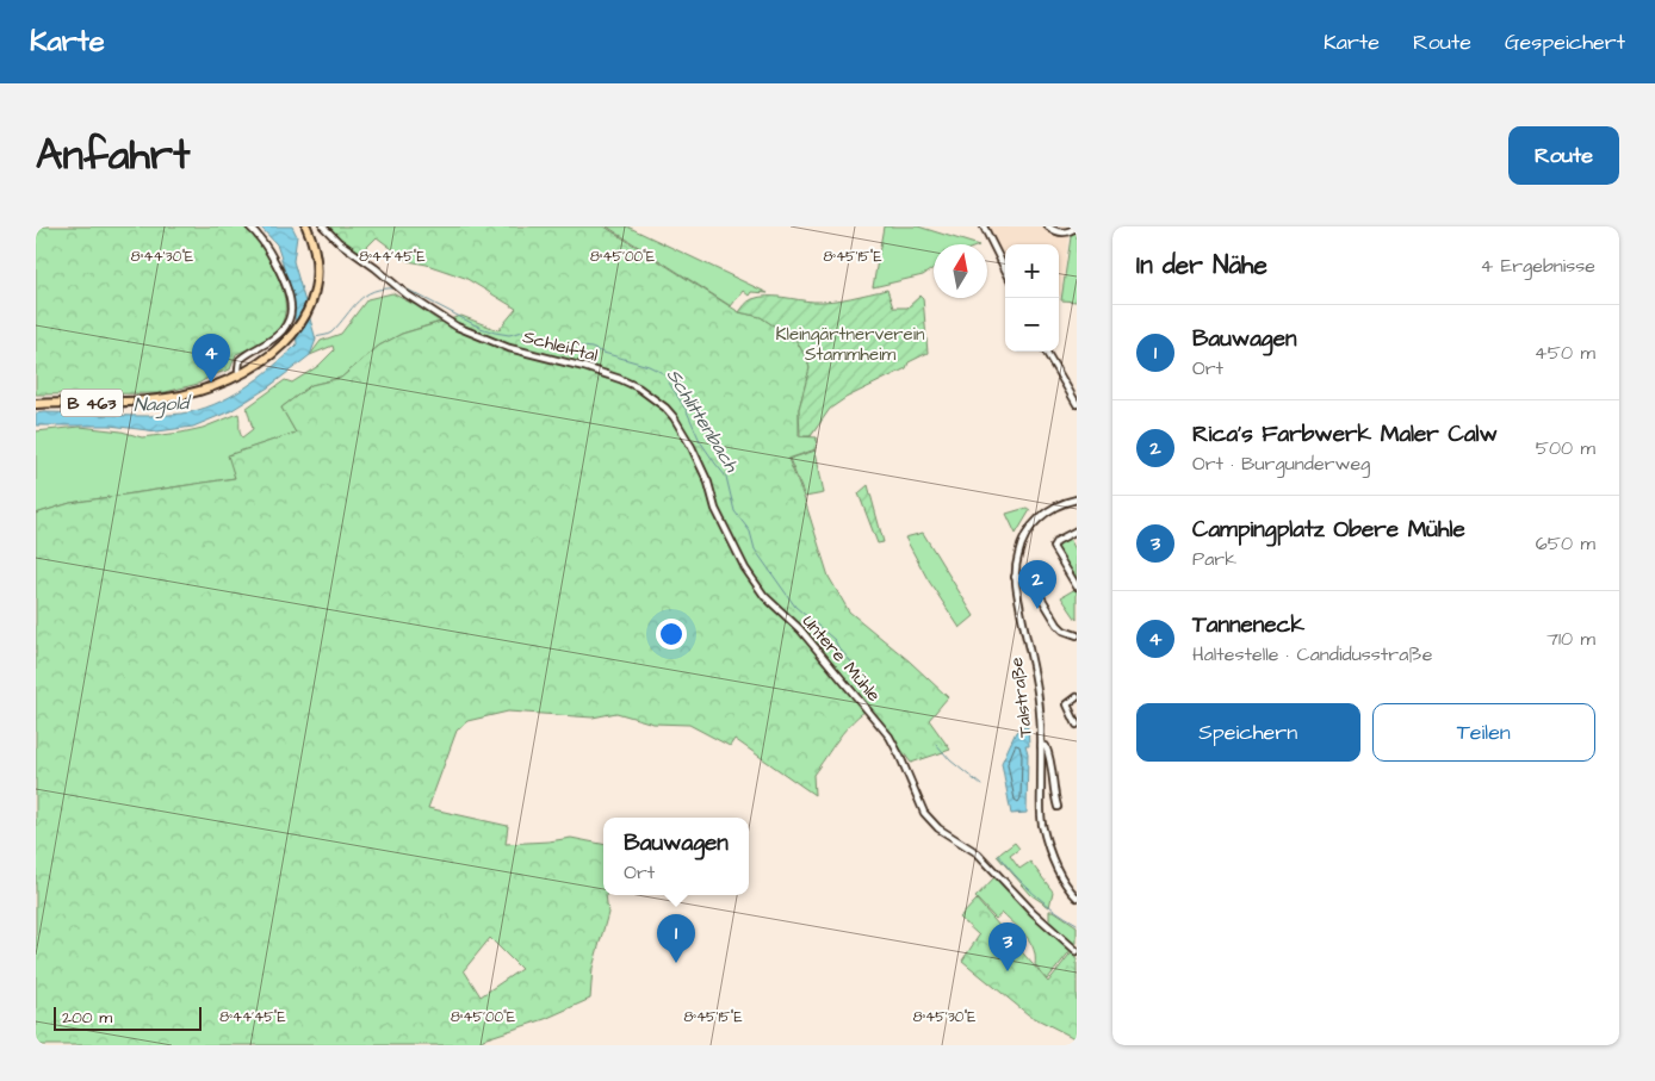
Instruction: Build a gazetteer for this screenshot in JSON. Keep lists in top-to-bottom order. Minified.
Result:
{"streets":{"main road":["B 463"],"street":["Schleiftal","Untere Mühle","Talstraße"]},"crossings":[["Schleiftal","Untere Mühle"]],"water":["Nagold","Schlittenbach"],"parks":["Kleingärtnerverein Stammheim"],"scale_bar":"200 m","north":"top","page":{"header":"Karte","nav":["Karte","Route","Gespeichert"],"title":"Anfahrt","buttons":["Route",["Speichern","Teilen"]],"heading":["In der Nähe","4 Ergebnisse"],"map_buttons":["+","−"],"list":[{"mark":"1","name":"Bauwagen","note":"Ort","value":"450 m"},{"mark":"2","name":"Rica's Farbwerk Maler Calw","note":"Ort · Burgunderweg","value":"500 m"},{"mark":"3","name":"Campingplatz Obere Mühle","note":"Park","value":"650 m"},{"mark":"4","name":"Tanneneck","note":"Haltestelle · Candidusstraße","value":"710 m"}],"pins":["4","2","1","3"],"popup":["Bauwagen","Ort"],"scale":"200 m"},"coordinates":["8°44'30\"E","8°44'45\"E","8°45'00\"E","8°45'15\"E","8°45'30\"E"]}
